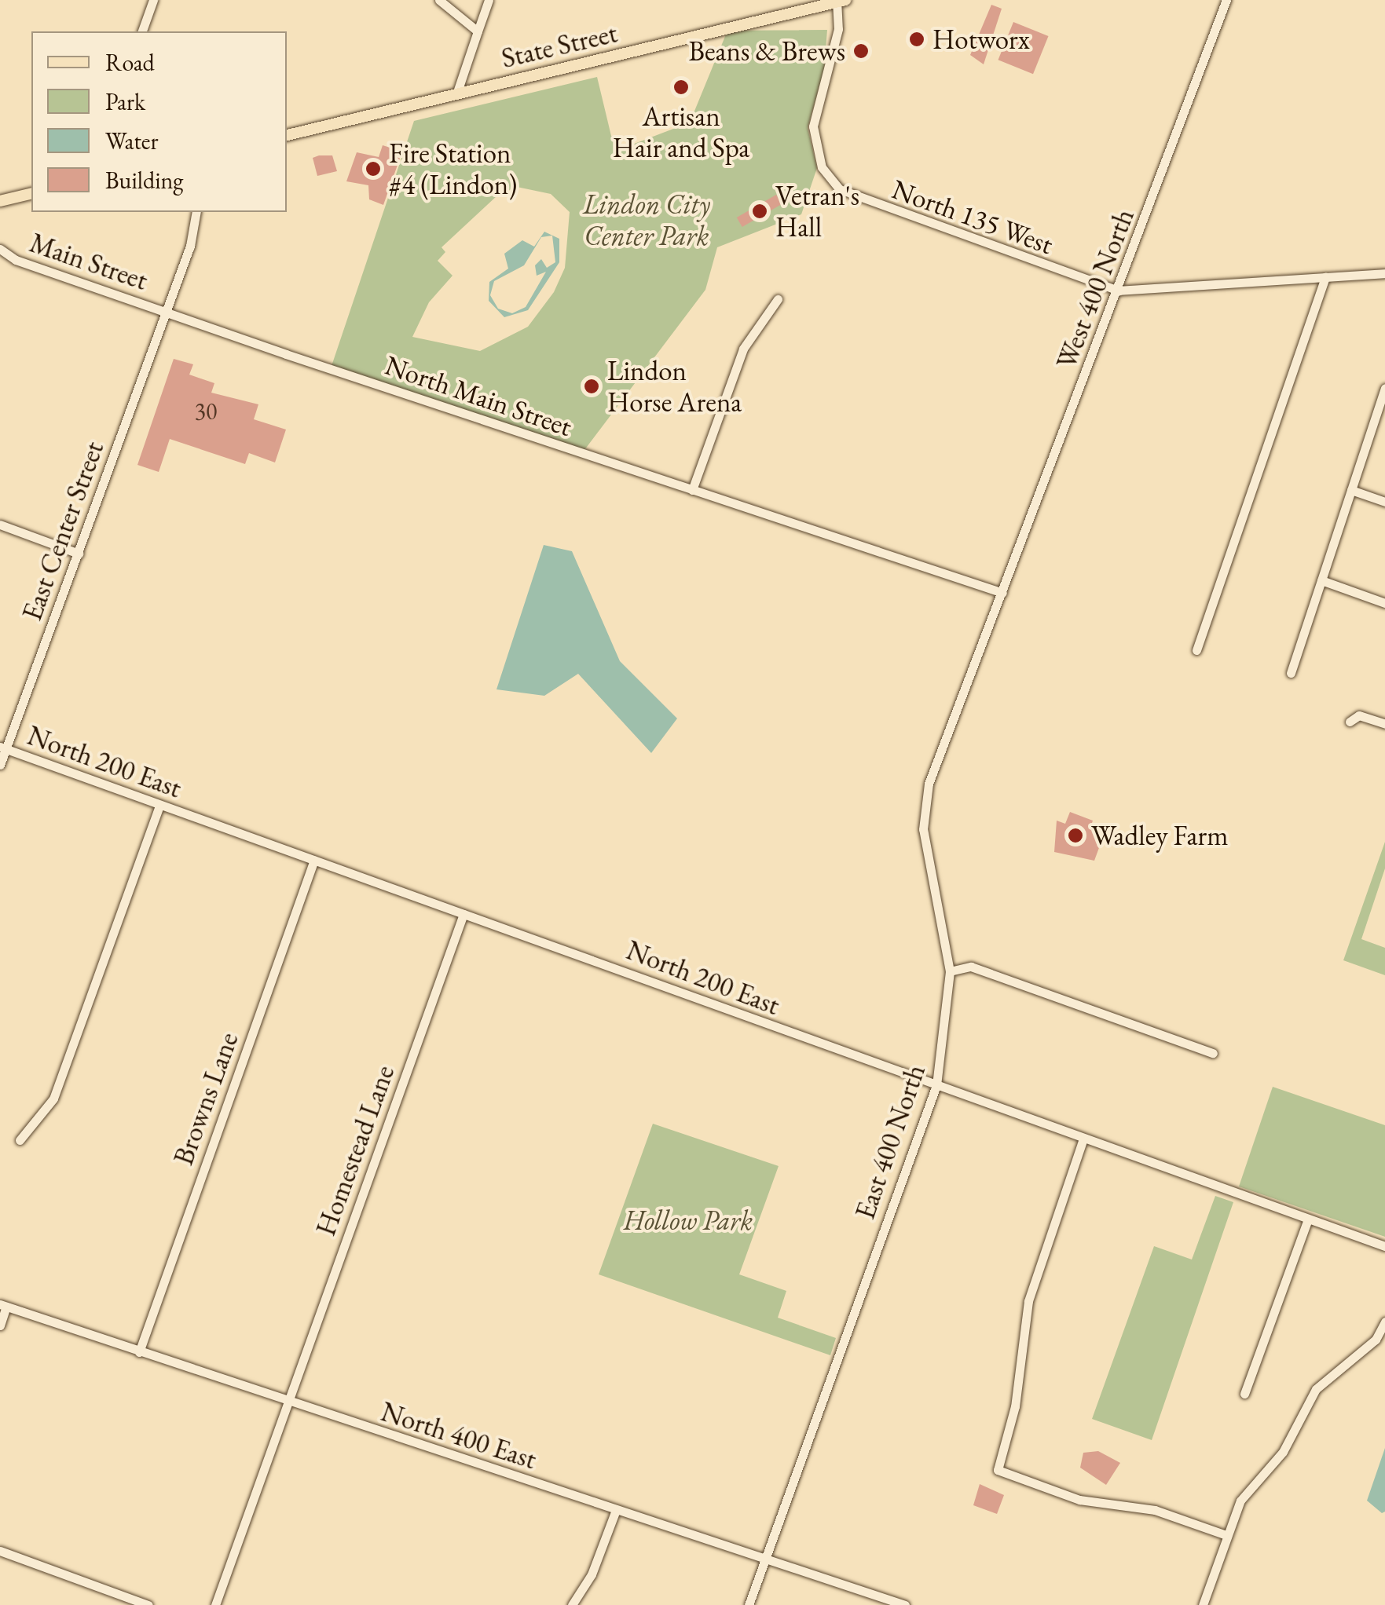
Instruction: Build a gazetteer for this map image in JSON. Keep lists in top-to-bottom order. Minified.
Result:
{"streets":{"main road":["State Street"],"street":["North 135 West","Main Street","West 400 North","North Main Street","East Center Street","North 200 East","Browns Lane","East 400 North","Homestead Lane","North 400 East"]},"crossings":[["State Street","North 135 West"],["North 135 West","West 400 North"],["Main Street","North Main Street"],["Main Street","East Center Street"],["West 400 North","North Main Street"],["West 400 North","East 400 North"],["North Main Street","East Center Street"],["North Main Street","East 400 North"],["East Center Street","North 200 East"],["North 200 East","Browns Lane"],["North 200 East","East 400 North"],["North 200 East","Homestead Lane"],["Browns Lane","North 400 East"],["East 400 North","North 400 East"],["Homestead Lane","North 400 East"]],"parks":["Lindon City Center Park","Hollow Park"],"places":["Hotworx","Beans & Brews","Artisan Hair and Spa","Fire Station #4 (Lindon)","Vetran's Hall","Lindon Horse Arena","Wadley Farm"],"house_numbers":["30"],"legend":["Road","Park","Water","Building"]}
